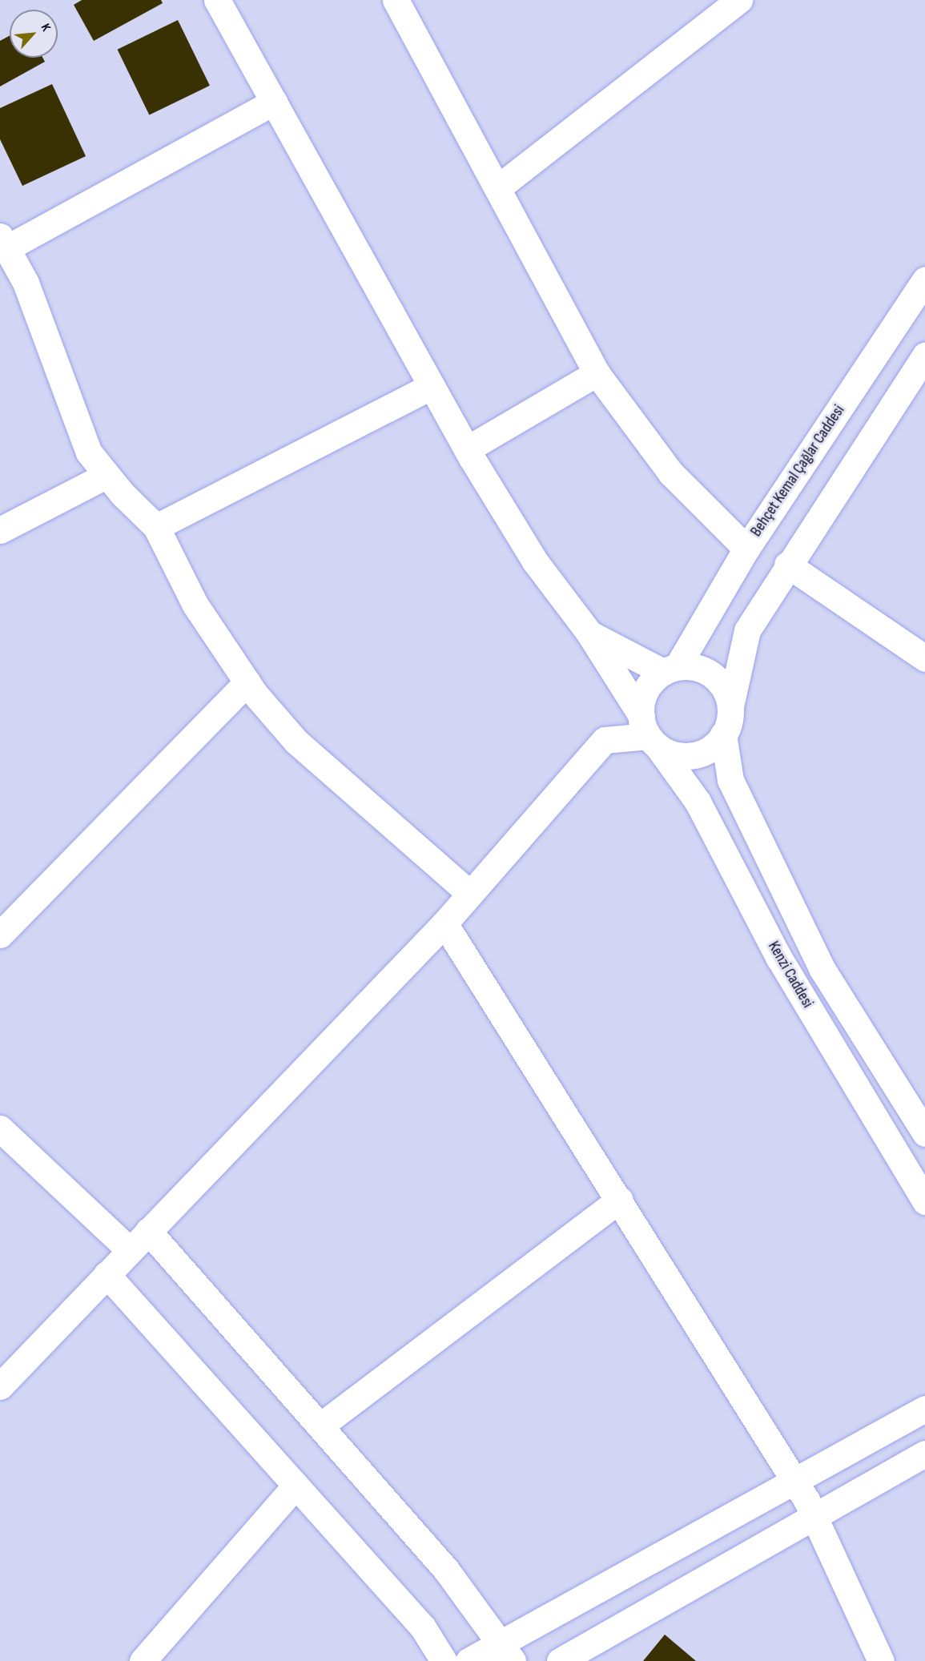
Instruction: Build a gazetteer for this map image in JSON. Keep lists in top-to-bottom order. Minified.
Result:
{"streets":{"street":["Behçet Kemal Çağlar Caddesi","Kenzi Caddesi"]},"crossings":[["Behçet Kemal Çağlar Caddesi","Kenzi Caddesi"]],"north":"top right"}
